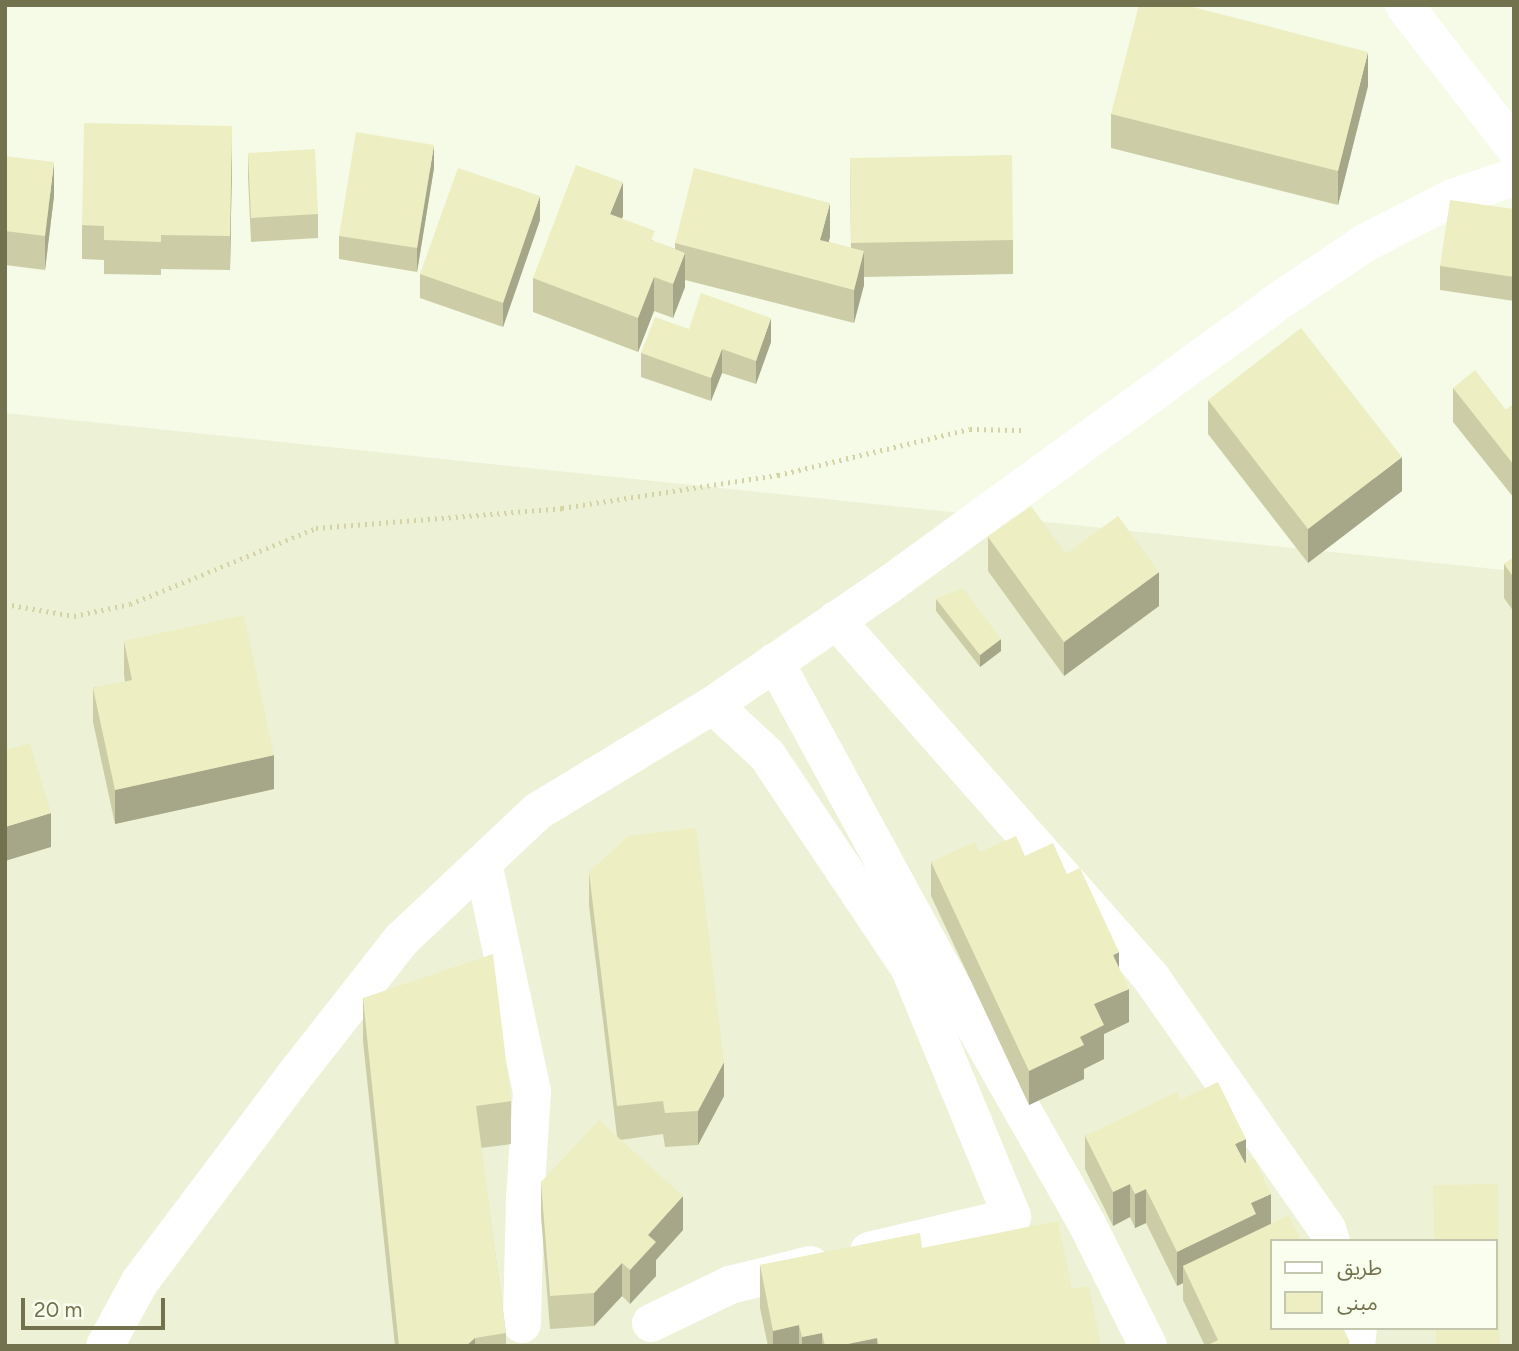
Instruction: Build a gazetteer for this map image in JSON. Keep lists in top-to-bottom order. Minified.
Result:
{"legend":["طريق","مبنى"],"scale_bar":"20 m"}
